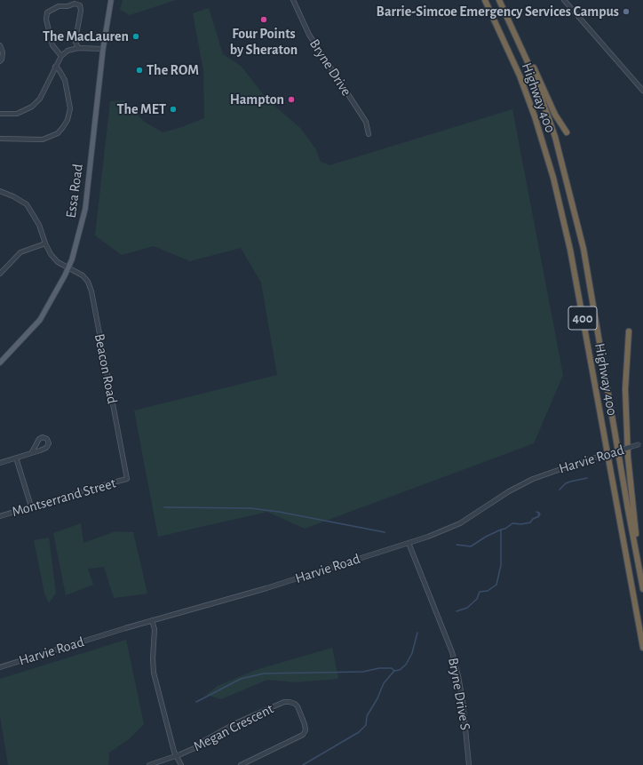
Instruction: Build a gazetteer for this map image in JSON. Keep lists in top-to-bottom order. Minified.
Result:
{"streets":{"highway":["Highway 400","400"],"main road":["Essa Road"],"street":["Bryne Drive","Beacon Road","Harvie Road","Montserrand Street","Bryne Drive S","Megan Crescent"]},"crossings":[["Essa Road","Beacon Road"],["Beacon Road","Montserrand Street"],["Harvie Road","Bryne Drive S"]],"places":["Barrie-Simcoe Emergency Services Campus","Four Points by Sheraton","The MacLauren","The ROM","Hampton","The MET"]}
